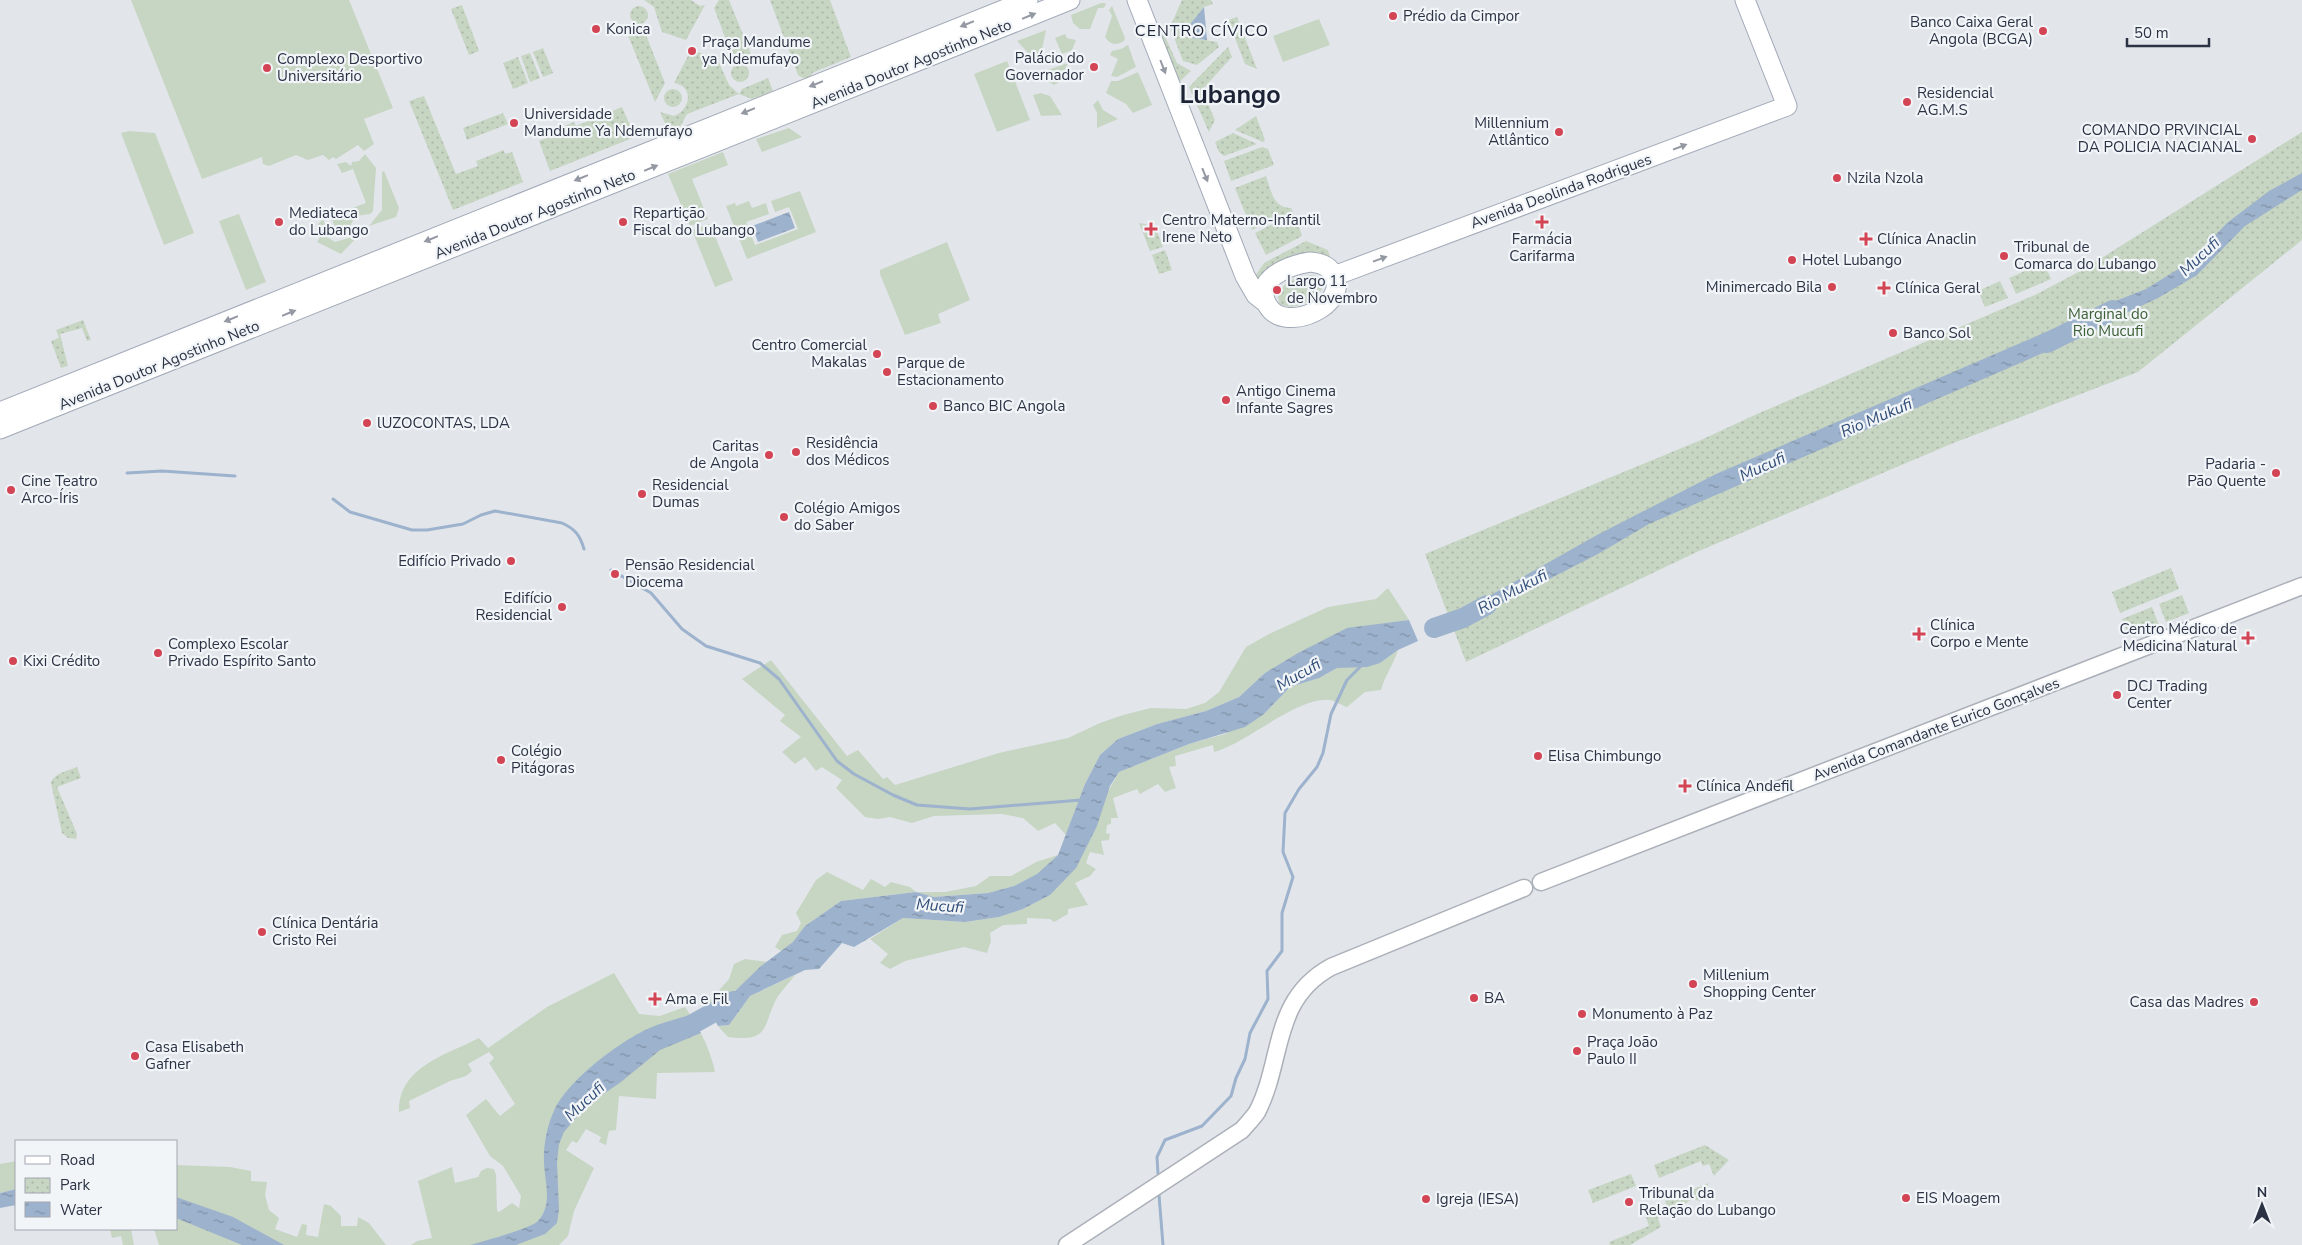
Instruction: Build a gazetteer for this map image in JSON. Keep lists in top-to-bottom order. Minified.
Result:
{"streets":{"main road":["Avenida Doutor Agostinho Neto","Avenida Deolinda Rodrigues","Avenida Comandante Eurico Gonçalves"]},"one_way":["Avenida Deolinda Rodrigues"],"districts":["CENTRO CÍVICO","Lubango"],"water":["Mucufi","Rio Mukufi"],"parks":["Marginal do Rio Mucufi"],"places":{"other":["Prédio da Cimpor","Konica","Banco Caixa Geral Angola (BCGA)","Praça Mandume ya Ndemufayo","Palácio do Governador","Complexo Desportivo Universitário","Residencial AG.M.S","Universidade Mandume Ya Ndemufayo","Millennium Atlântico","COMANDO PRVINCIAL DA POLICIA NACIANAL","Nzila Nzola","Mediateca do Lubango","Repartição Fiscal do Lubango","Tribunal de Comarca do Lubango","Hotel Lubango","Minimercado Bila","Largo 11 de Novembro","Banco Sol","Centro Comercial Makalas","Parque de Estacionamento","Antigo Cinema Infante Sagres","Banco BIC Angola","lUZOCONTAS, LDA","Residência dos Médicos","Caritas de Angola","Padaria - Pão Quente","Cine Teatro Arco-Íris","Residencial Dumas","Colégio Amigos do Saber","Edifício Privado","Pensão Residencial Diocema","Edifício Residencial","Complexo Escolar Privado Espírito Santo","Kixi Crédito","DCJ Trading Center","Elisa Chimbungo","Colégio Pitágoras","Clínica Dentária Cristo Rei","Millenium Shopping Center","BA","Casa das Madres","Monumento à Paz","Praça João Paulo II","Casa Elisabeth Gafner","EIS Moagem","Igreja (IESA)","Tribunal da Relação do Lubango"],"health":["Farmácia Carifarma","Centro Materno-Infantil Irene Neto","Clínica Anaclin","Clínica Geral","Clínica Corpo e Mente","Centro Médico de Medicina Natural","Clínica Andefil","Ama e Fil"]},"legend":["Road","Park","Water"],"scale_bar":"50 m","north":"top"}
